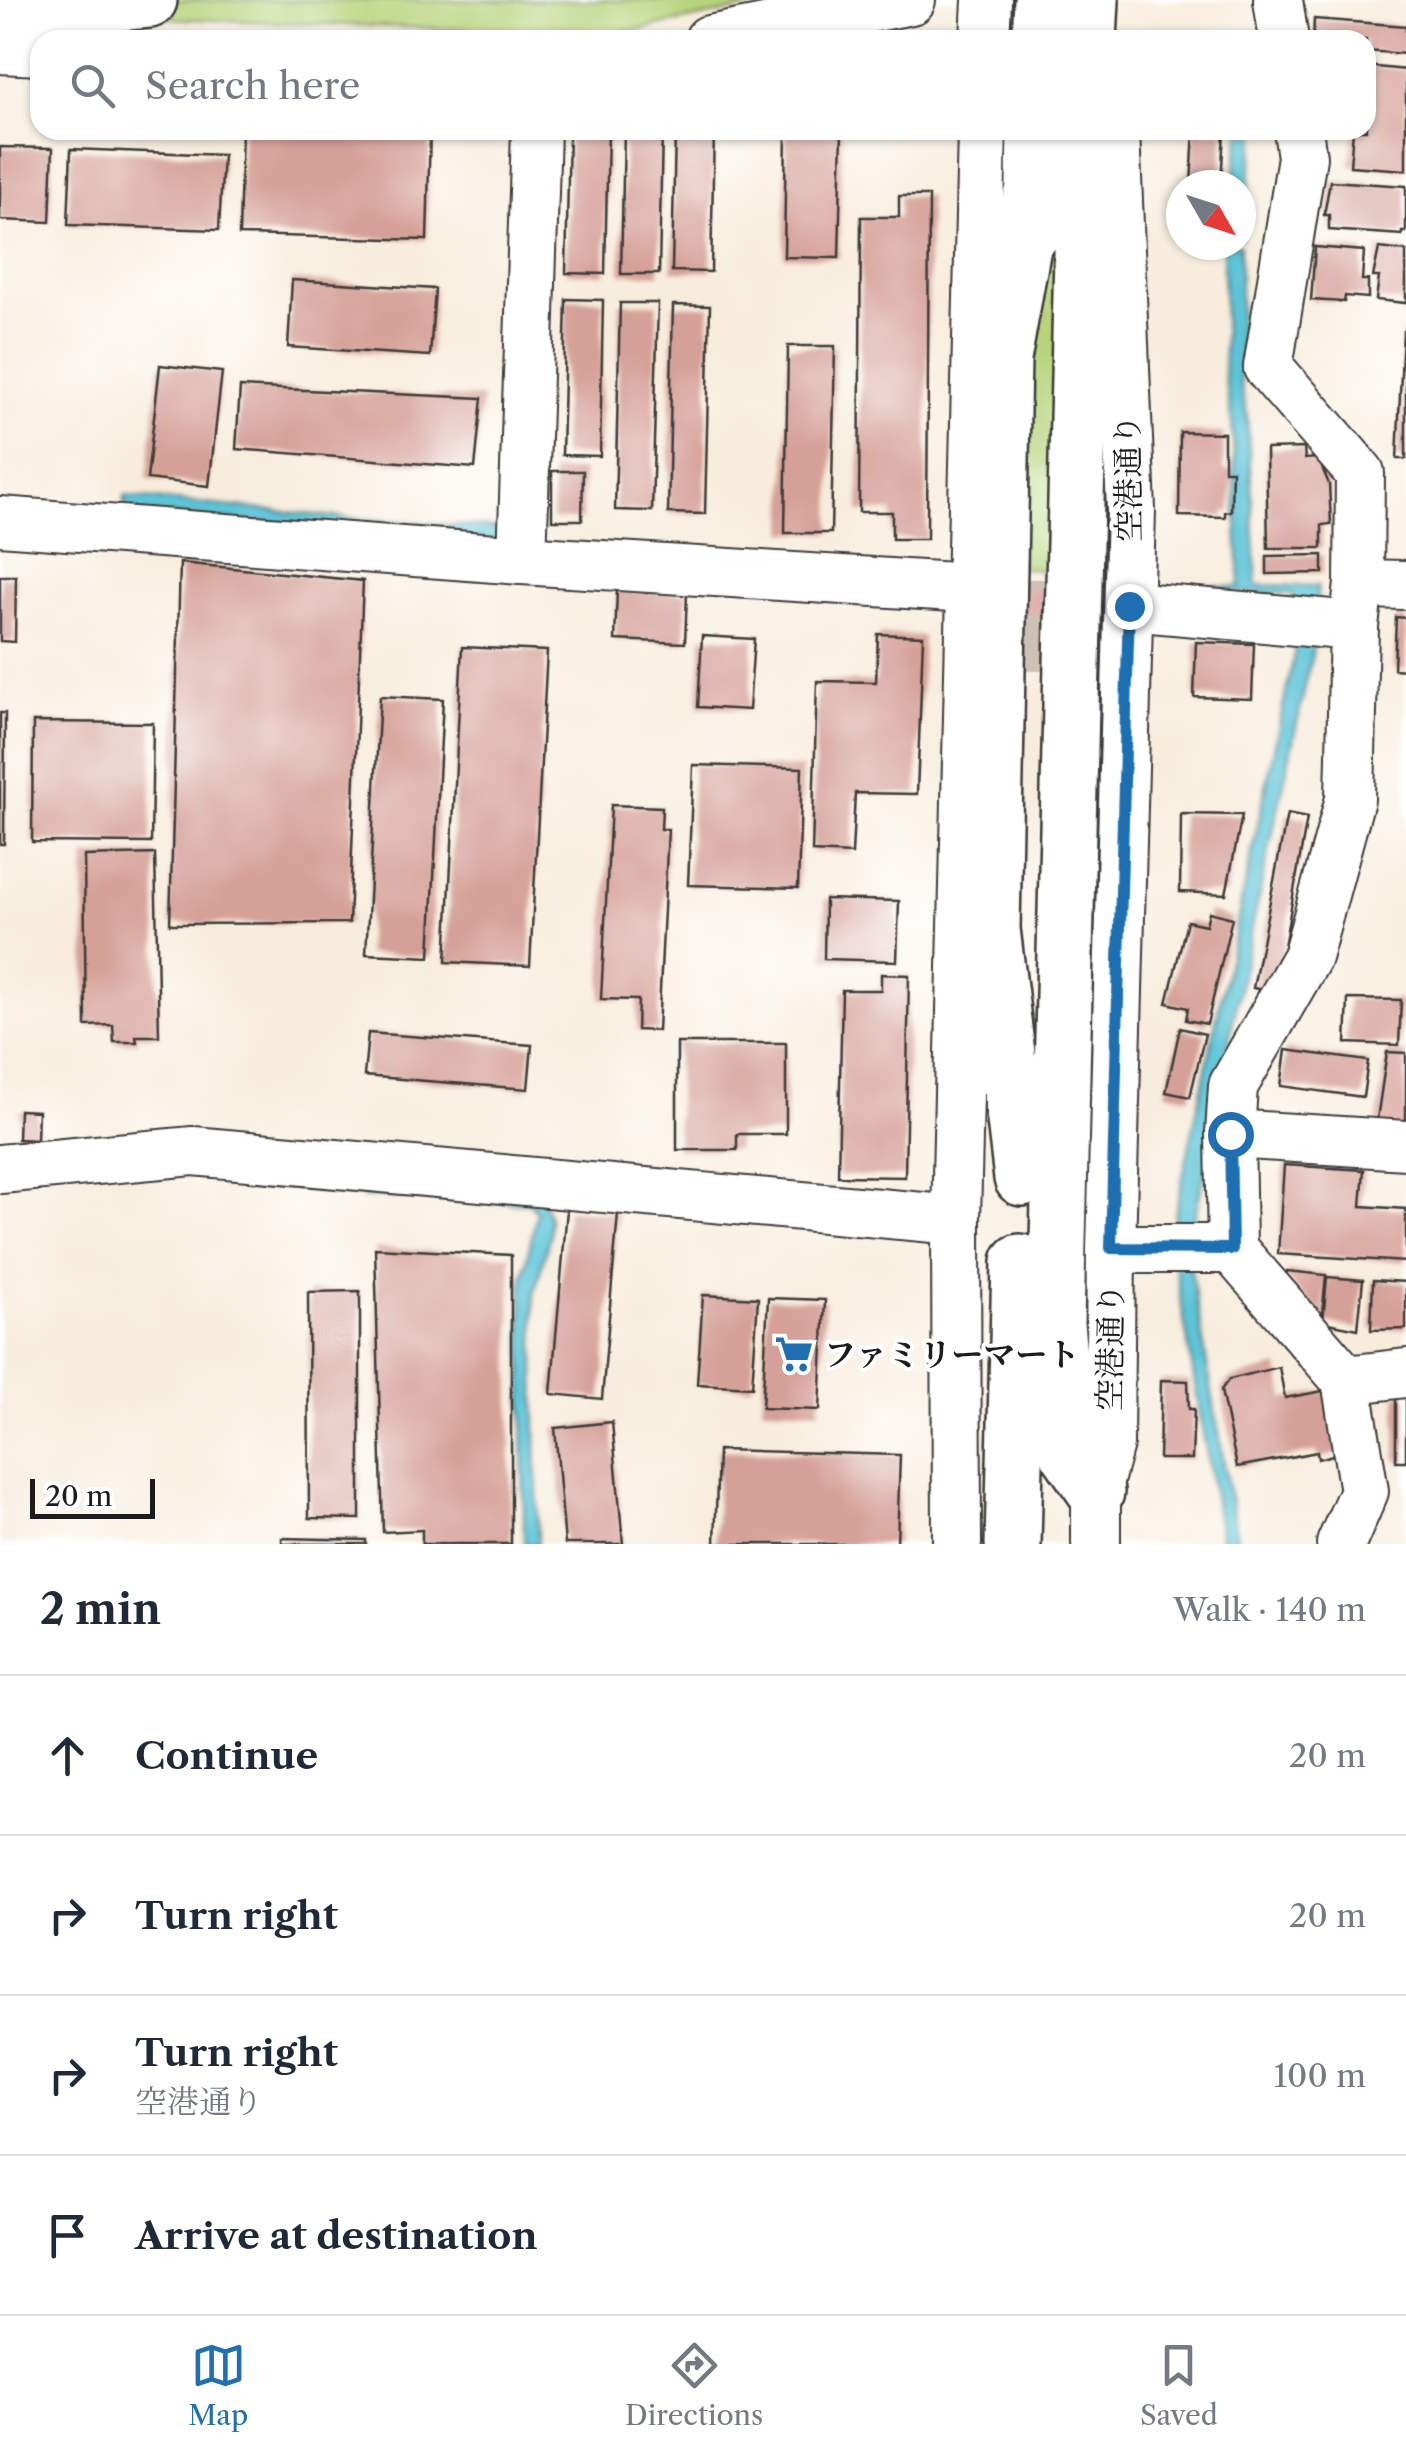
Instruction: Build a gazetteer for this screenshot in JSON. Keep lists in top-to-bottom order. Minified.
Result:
{"streets":{"street":["空港通り"]},"places":{"supermarket":["ファミリーマート"]},"scale_bar":"20 m","north":"bottom right","page":{"search":"Search here","scale":"20 m","heading":["2 min","Walk · 140 m"],"list":[["Continue","20 m"],["Turn right","20 m"],["Turn right","空港通り","100 m"],"Arrive at destination"],"nav":["Map","Directions","Saved"]}}
